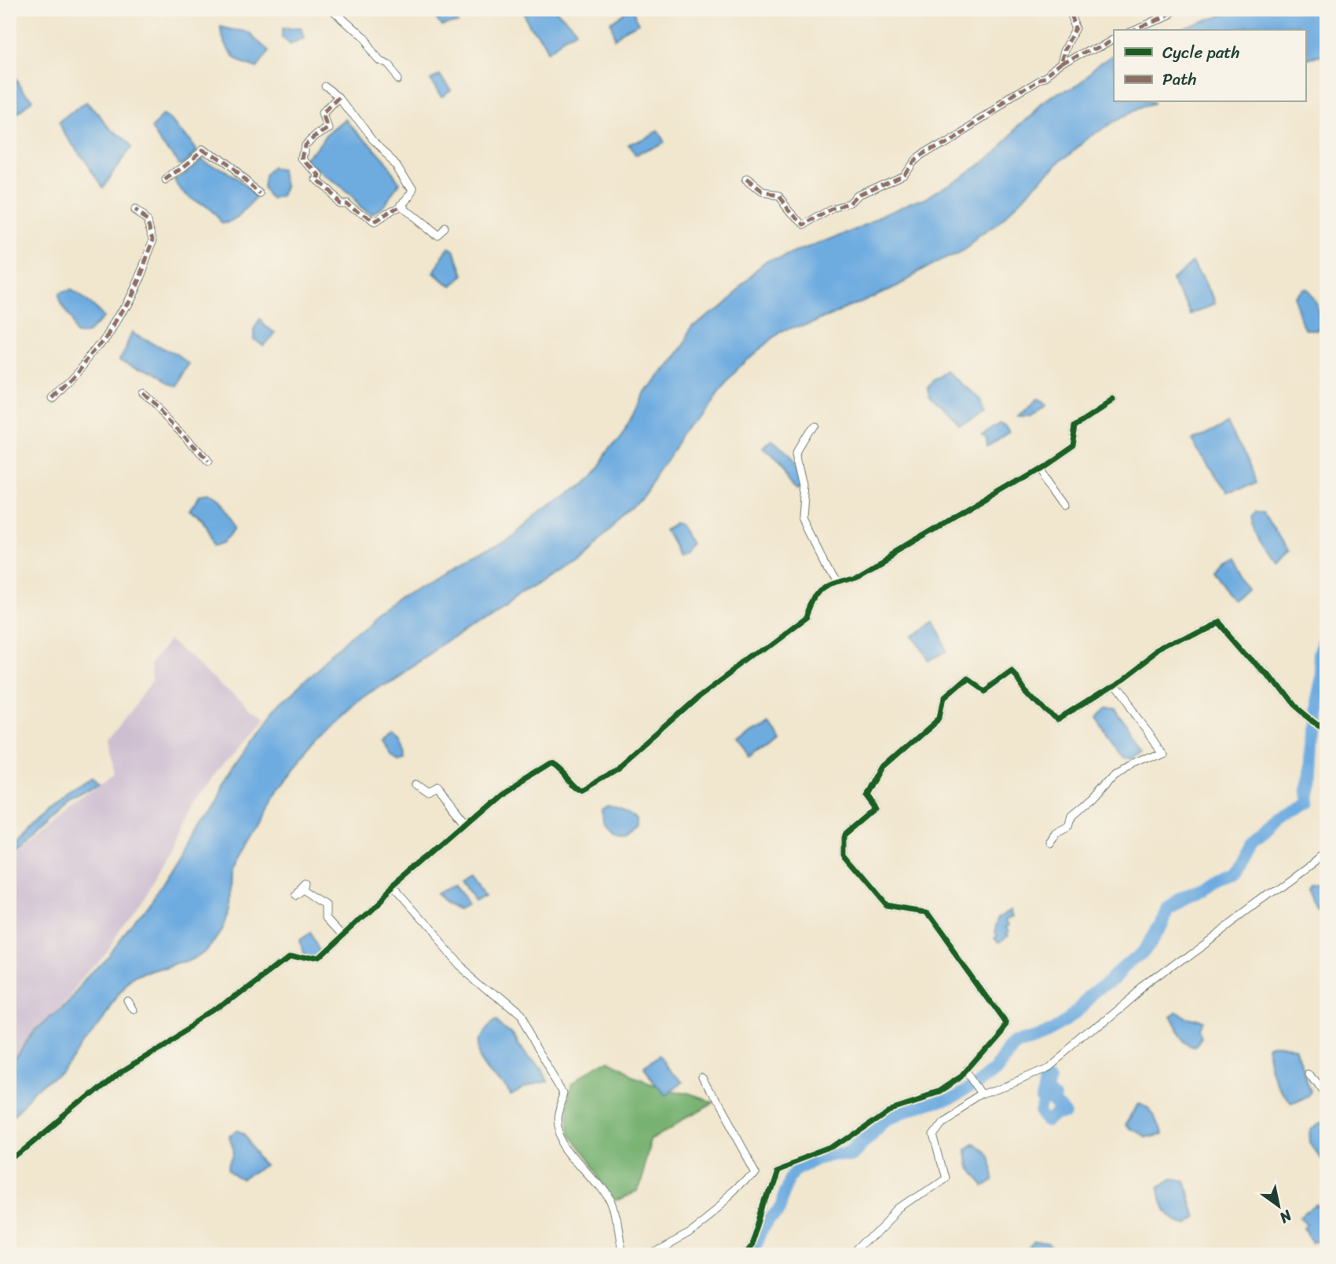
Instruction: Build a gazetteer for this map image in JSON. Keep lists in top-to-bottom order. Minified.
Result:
{"legend":["Cycle path","Path"],"north":"bottom right"}
